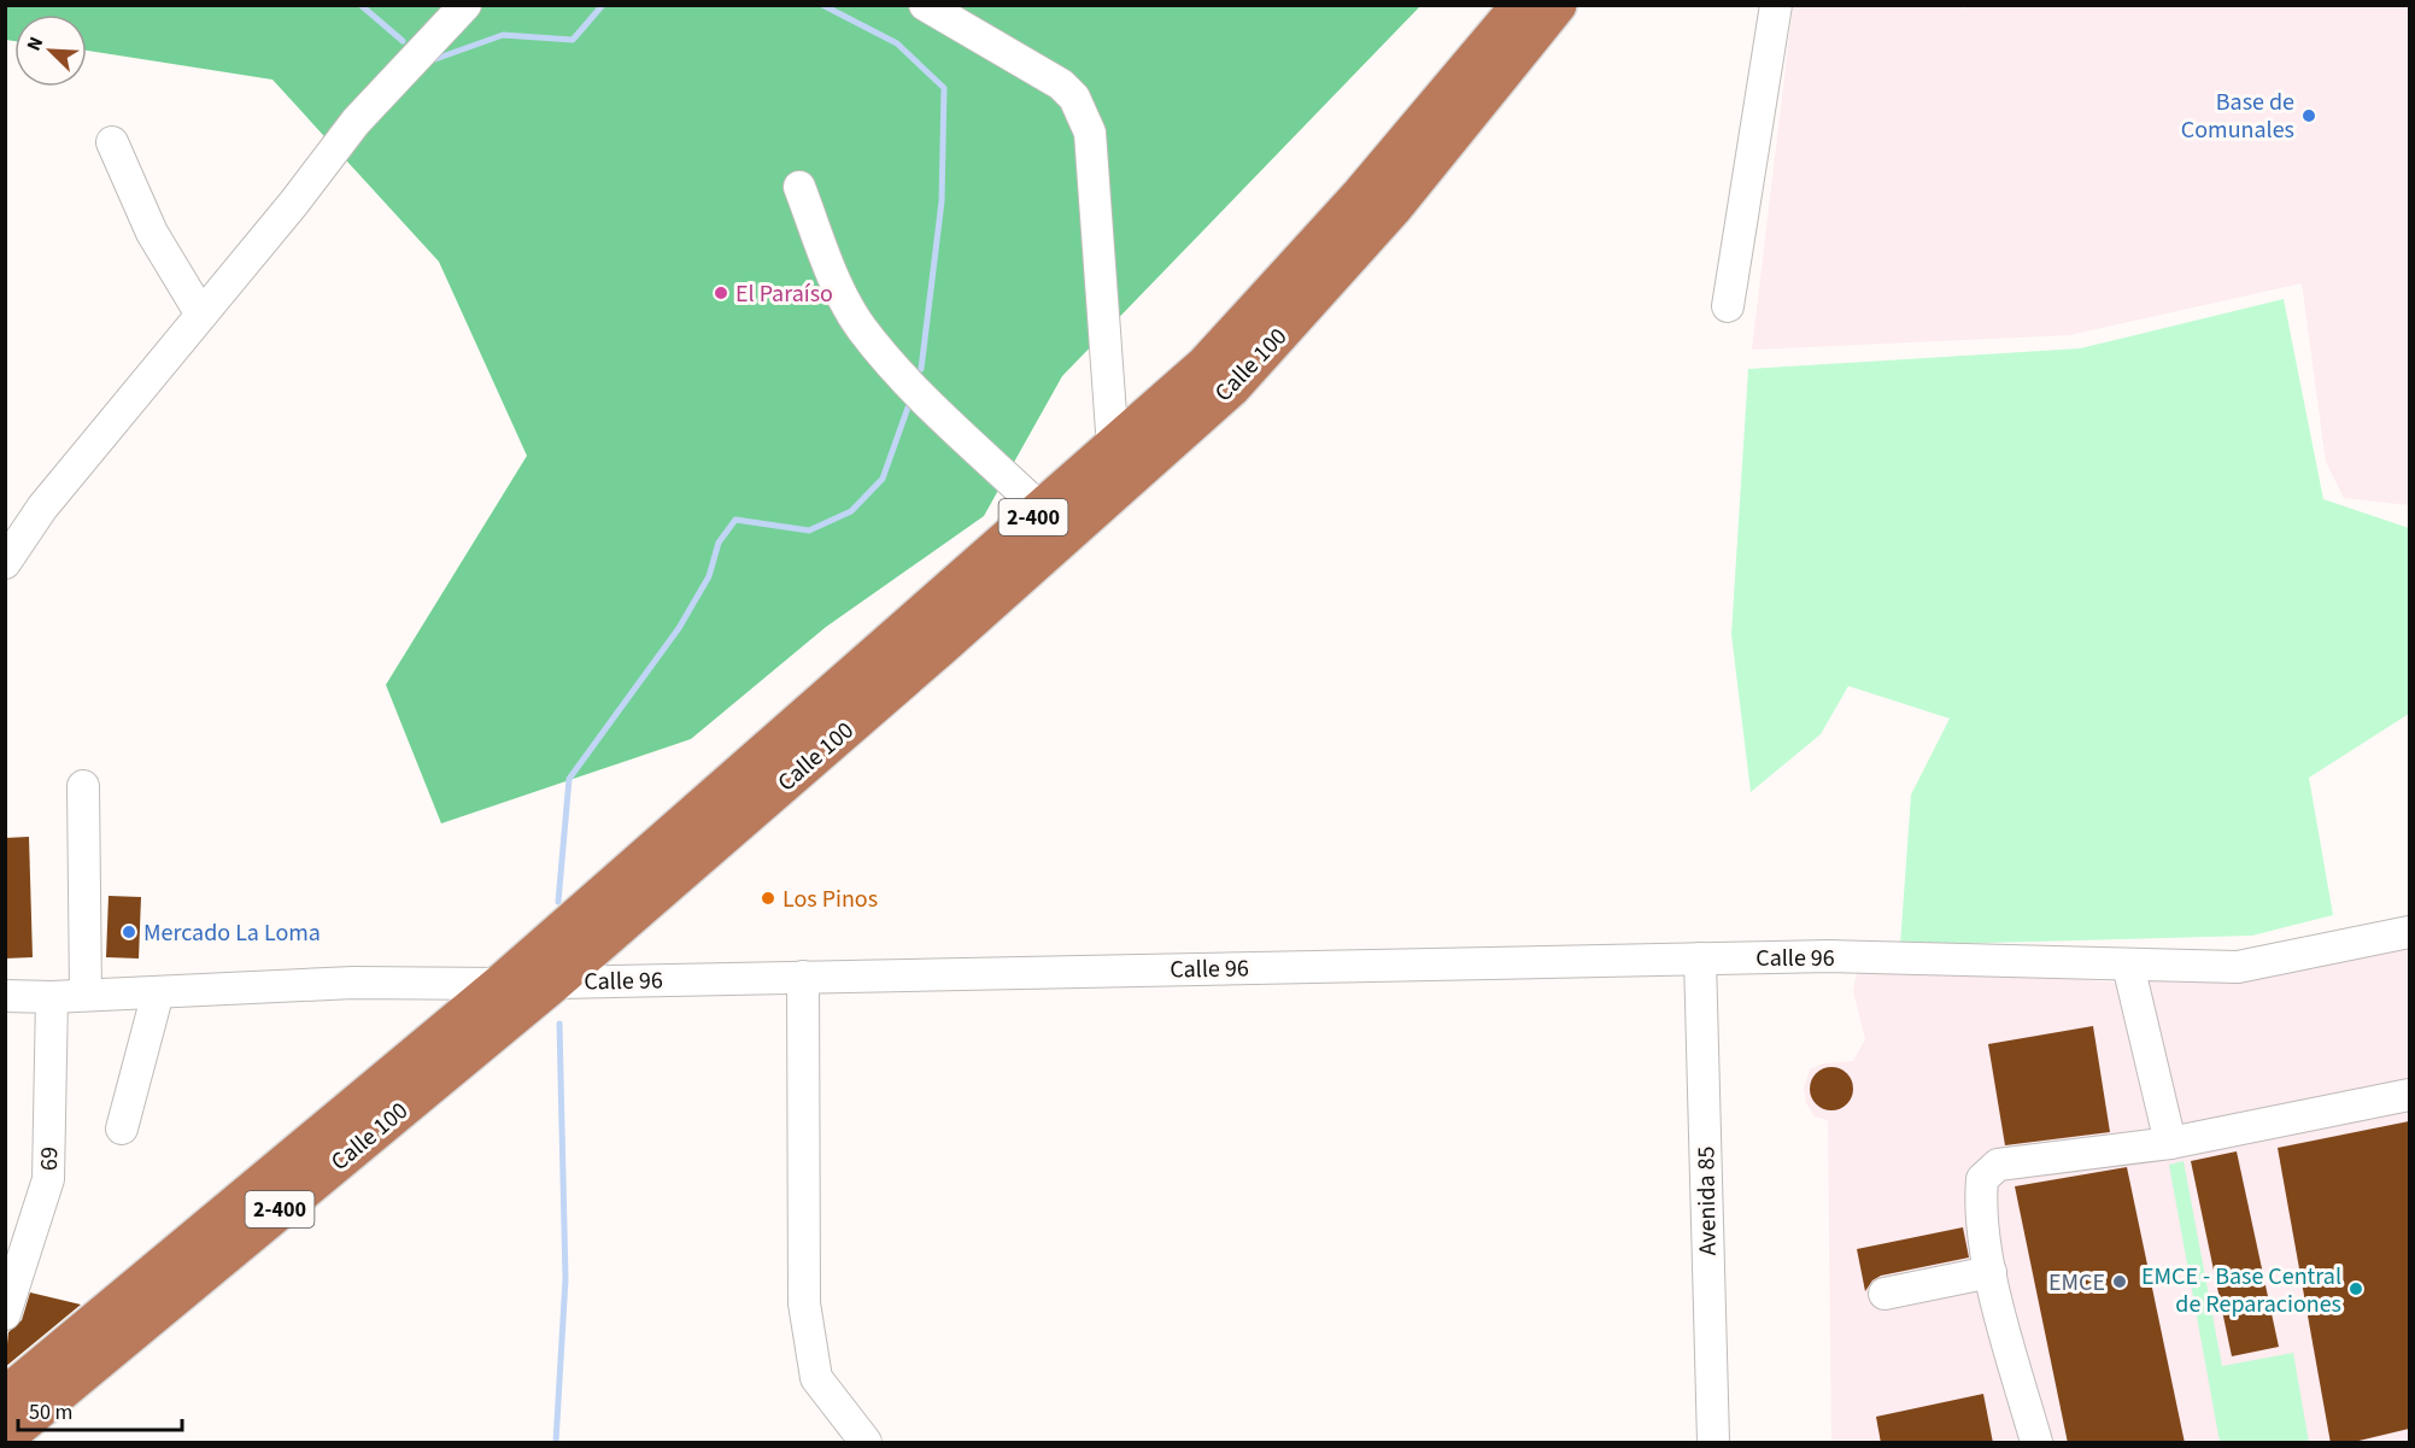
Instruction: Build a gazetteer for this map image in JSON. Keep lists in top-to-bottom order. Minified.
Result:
{"streets":{"highway":["Calle 100","2-400"],"street":["Calle 96","69","Avenida 85"]},"crossings":[["Calle 100","Calle 96"],["Calle 96","69"],["Calle 96","Avenida 85"]],"places":["Base de Comunales","El Paraíso","Los Pinos","Mercado La Loma","EMCE","EMCE - Base Central de Reparaciones"],"scale_bar":"50 m","north":"top left"}
